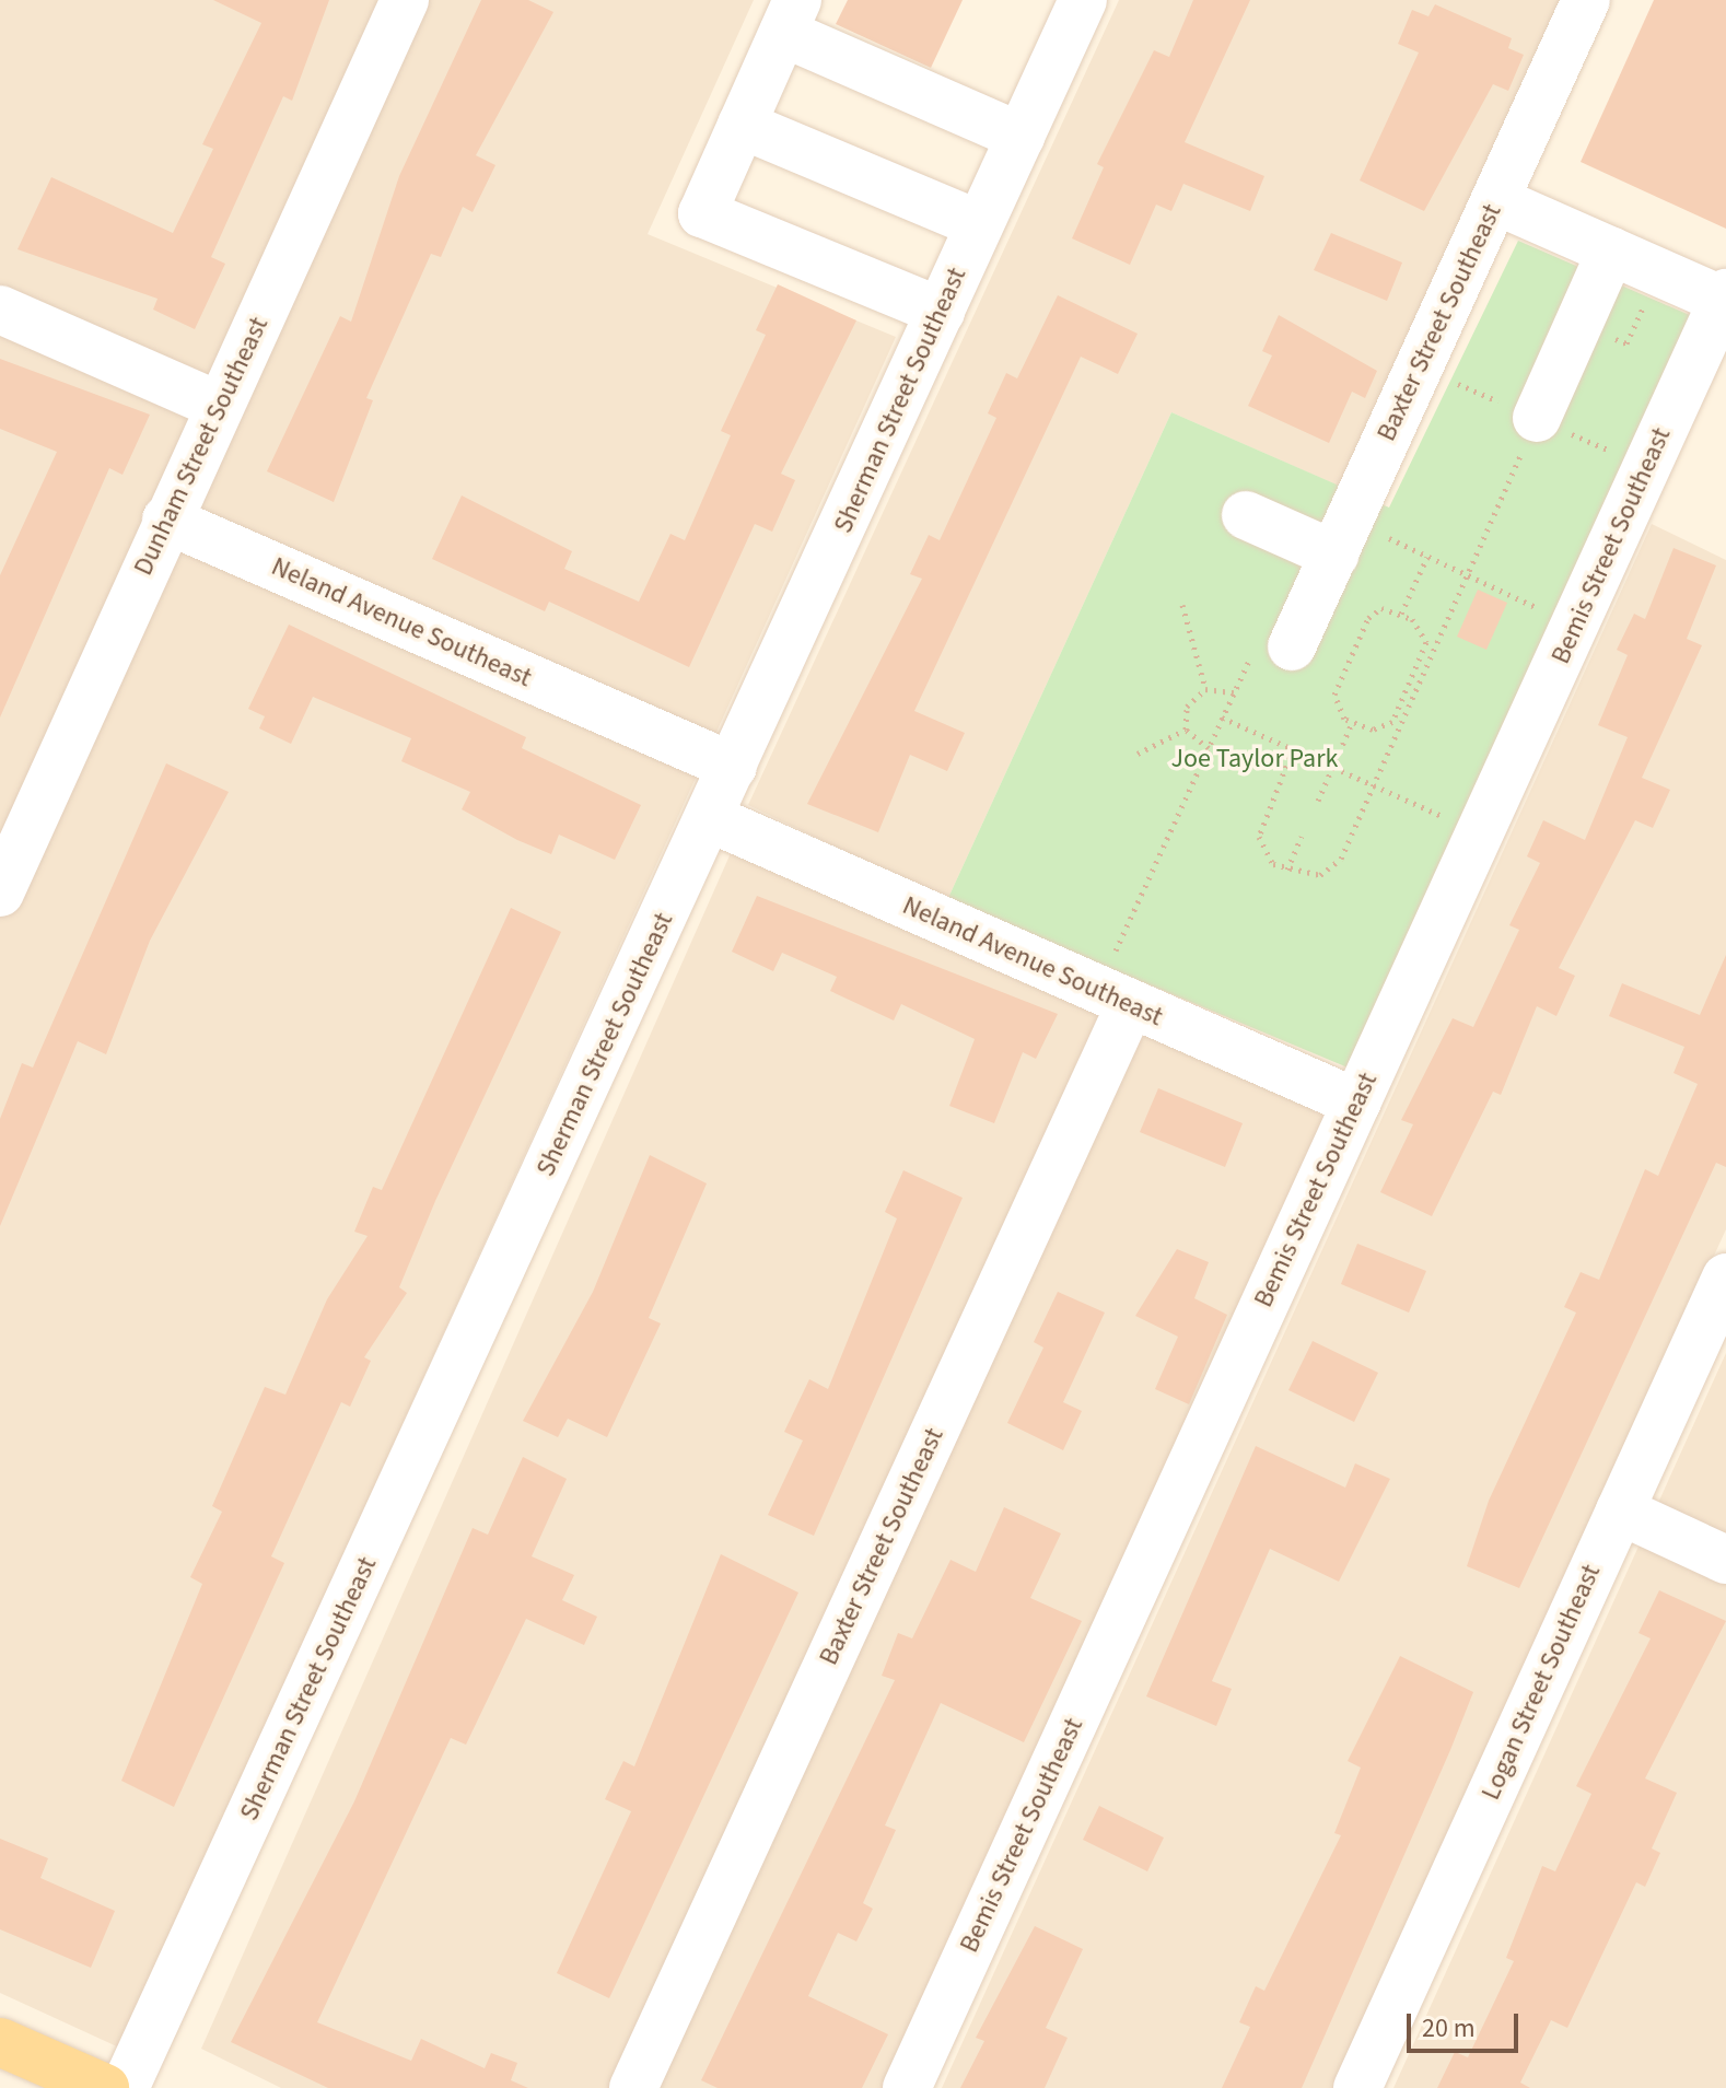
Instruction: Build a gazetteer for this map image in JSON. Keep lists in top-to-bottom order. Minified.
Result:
{"streets":{"street":["Baxter Street Southeast","Sherman Street Southeast","Dunham Street Southeast","Bemis Street Southeast","Neland Avenue Southeast","Logan Street Southeast"]},"crossings":[["Baxter Street Southeast","Neland Avenue Southeast"],["Sherman Street Southeast","Neland Avenue Southeast"],["Dunham Street Southeast","Neland Avenue Southeast"],["Bemis Street Southeast","Neland Avenue Southeast"]],"parks":["Joe Taylor Park"],"scale_bar":"20 m"}
